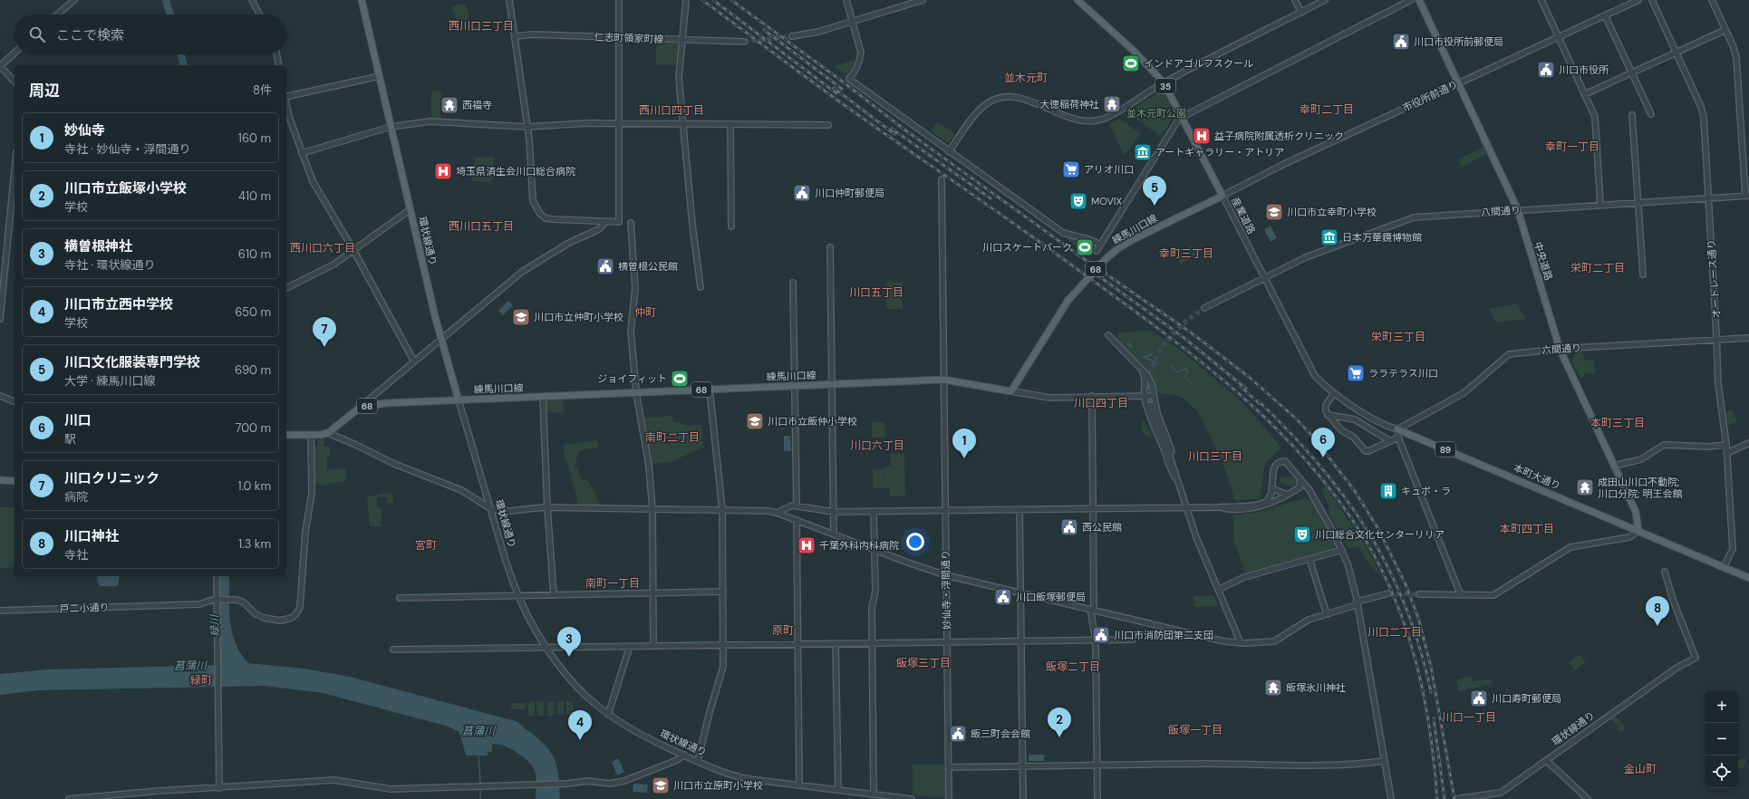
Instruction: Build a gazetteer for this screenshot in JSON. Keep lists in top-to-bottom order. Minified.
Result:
{"streets":{"main road":["35","産業道路","練馬川口線","環状線通り","中央道路","68","89","本町大通り"],"street":["仁志町領家町線","市役所前通り","八間通り","オートレース通り","六間通り","妙仙寺・浮間通り","戸二小通り"]},"crossings":[["市役所前通り","産業道路"],["市役所前通り","練馬川口線"],["市役所前通り","中央道路"],["八間通り","産業道路"],["八間通り","中央道路"],["八間通り","オートレース通り"],["産業道路","練馬川口線"],["産業道路","六間通り"],["産業道路","本町大通り"],["練馬川口線","環状線通り"],["練馬川口線","妙仙寺・浮間通り"],["中央道路","六間通り"],["中央道路","本町大通り"],["オートレース通り","六間通り"],["オートレース通り","本町大通り"],["六間通り","本町大通り"]],"districts":["西川口三丁目","並木元町","幸町二丁目","西川口四丁目","幸町一丁目","西川口五丁目","西川口六丁目","幸町三丁目","栄町二丁目","川口五丁目","仲町","栄町三丁目","川口四丁目","本町三丁目","南町二丁目","川口六丁目","川口三丁目","本町四丁目","宮町","南町一丁目","原町","川口二丁目","飯塚三丁目","飯塚二丁目","緑町","川口一丁目","飯塚一丁目","金山町"],"water":["緑川","菖蒲川"],"parks":["並木元町公園"],"places":{"public building":["川口市役所前郵便局","川口市役所","川口仲町郵便局","横曽根公民館","西公民館","川口飯塚郵便局","川口市消防団第二支団","川口寿町郵便局","飯三町会会館"],"sports":["インドアゴルフスクール","川口スケートパーク","ジョイフィット"],"temple":["大徳稲荷神社","西福寺","成田山川口不動院; 川口分院; 明王会館","飯塚氷川神社"],"hospital":["益子病院附属透析クリニック","埼玉県済生会川口総合病院","千葉外科内科病院"],"museum":["アートギャラリー・アトリア","日本万華鏡博物館"],"supermarket":["アリオ川口","ララテラス川口"],"theatre":["MOVIX","川口総合文化センターリリア"],"school or university":["川口市立幸町小学校","川口市立仲町小学校","川口市立飯仲小学校","川口市立原町小学校"],"building":["キュポ・ラ"]},"page":{"search":"ここで検索","heading":["周辺","8件"],"list":[{"mark":"1","name":"妙仙寺","note":"寺社 · 妙仙寺・浮間通り","value":"160 m"},{"mark":"2","name":"川口市立飯塚小学校","note":"学校","value":"410 m"},{"mark":"3","name":"横曽根神社","note":"寺社 · 環状線通り","value":"610 m"},{"mark":"4","name":"川口市立西中学校","note":"学校","value":"650 m"},{"mark":"5","name":"川口文化服装専門学校","note":"大学 · 練馬川口線","value":"690 m"},{"mark":"6","name":"川口","note":"駅","value":"700 m"},{"mark":"7","name":"川口クリニック","note":"病院","value":"1.0 km"},{"mark":"8","name":"川口神社","note":"寺社","value":"1.3 km"}],"pins":["5","7","6","1","8","3","2","4"],"map_buttons":["+","−"]}}
